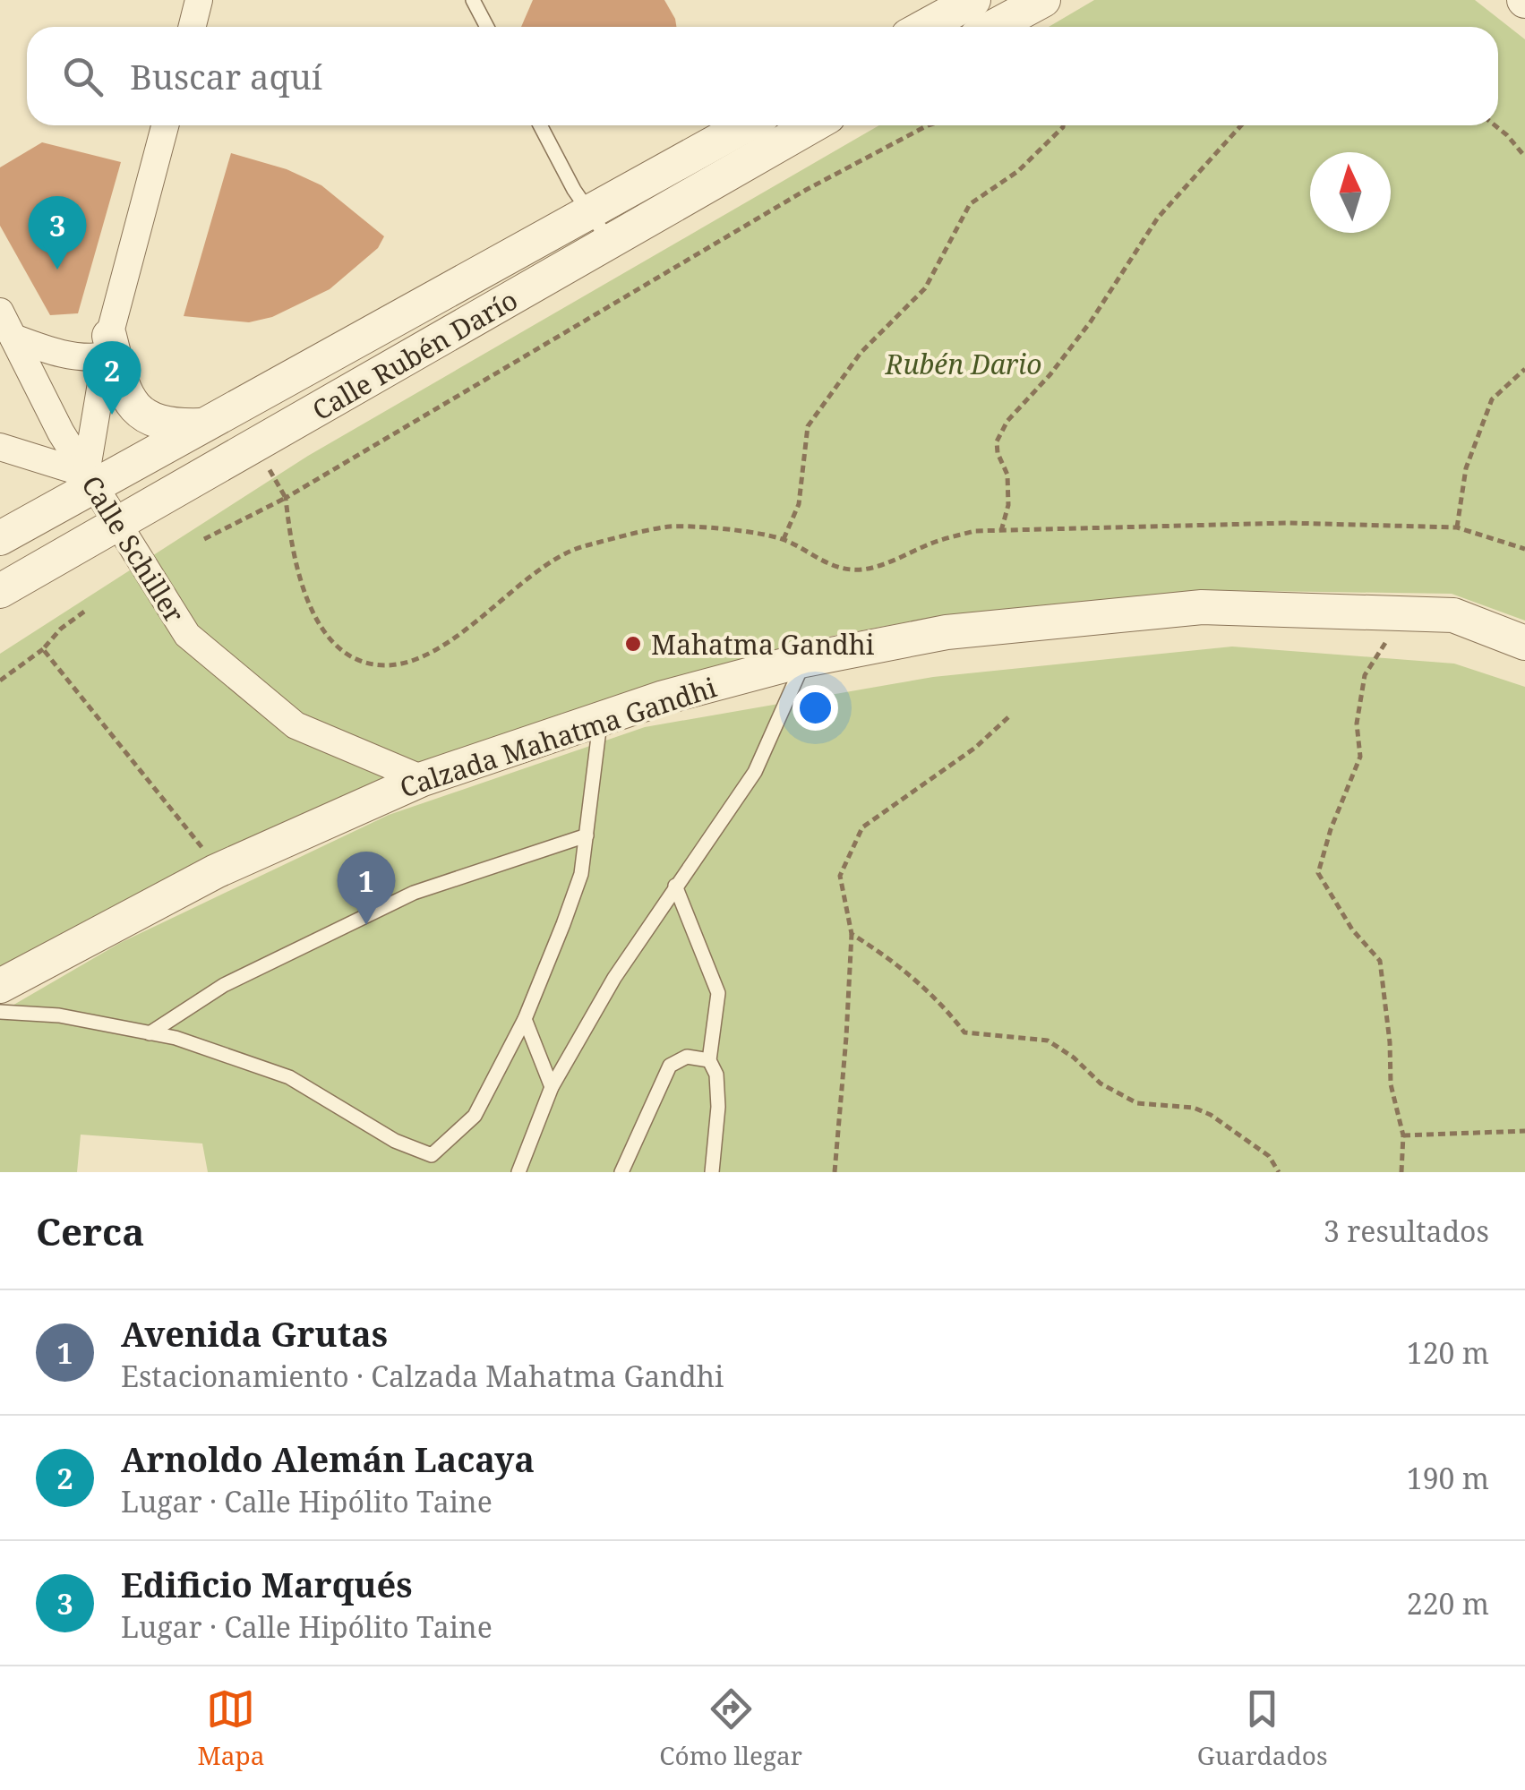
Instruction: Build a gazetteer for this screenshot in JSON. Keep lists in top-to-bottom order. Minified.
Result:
{"streets":{"street":["Calle Rubén Darío","Calle Schiller","Calzada Mahatma Gandhi"]},"crossings":[["Calle Rubén Darío","Calle Schiller"],["Calle Schiller","Calzada Mahatma Gandhi"]],"parks":["Rubén Dario"],"places":["Mahatma Gandhi"],"north":"top","page":{"search":"Buscar aquí","pins":["3","2","1"],"heading":["Cerca","3 resultados"],"list":[{"mark":"1","name":"Avenida Grutas","note":"Estacionamiento · Calzada Mahatma Gandhi","value":"120 m"},{"mark":"2","name":"Arnoldo Alemán Lacaya","note":"Lugar · Calle Hipólito Taine","value":"190 m"},{"mark":"3","name":"Edificio Marqués","note":"Lugar · Calle Hipólito Taine","value":"220 m"}],"nav":["Mapa","Cómo llegar","Guardados"]}}
